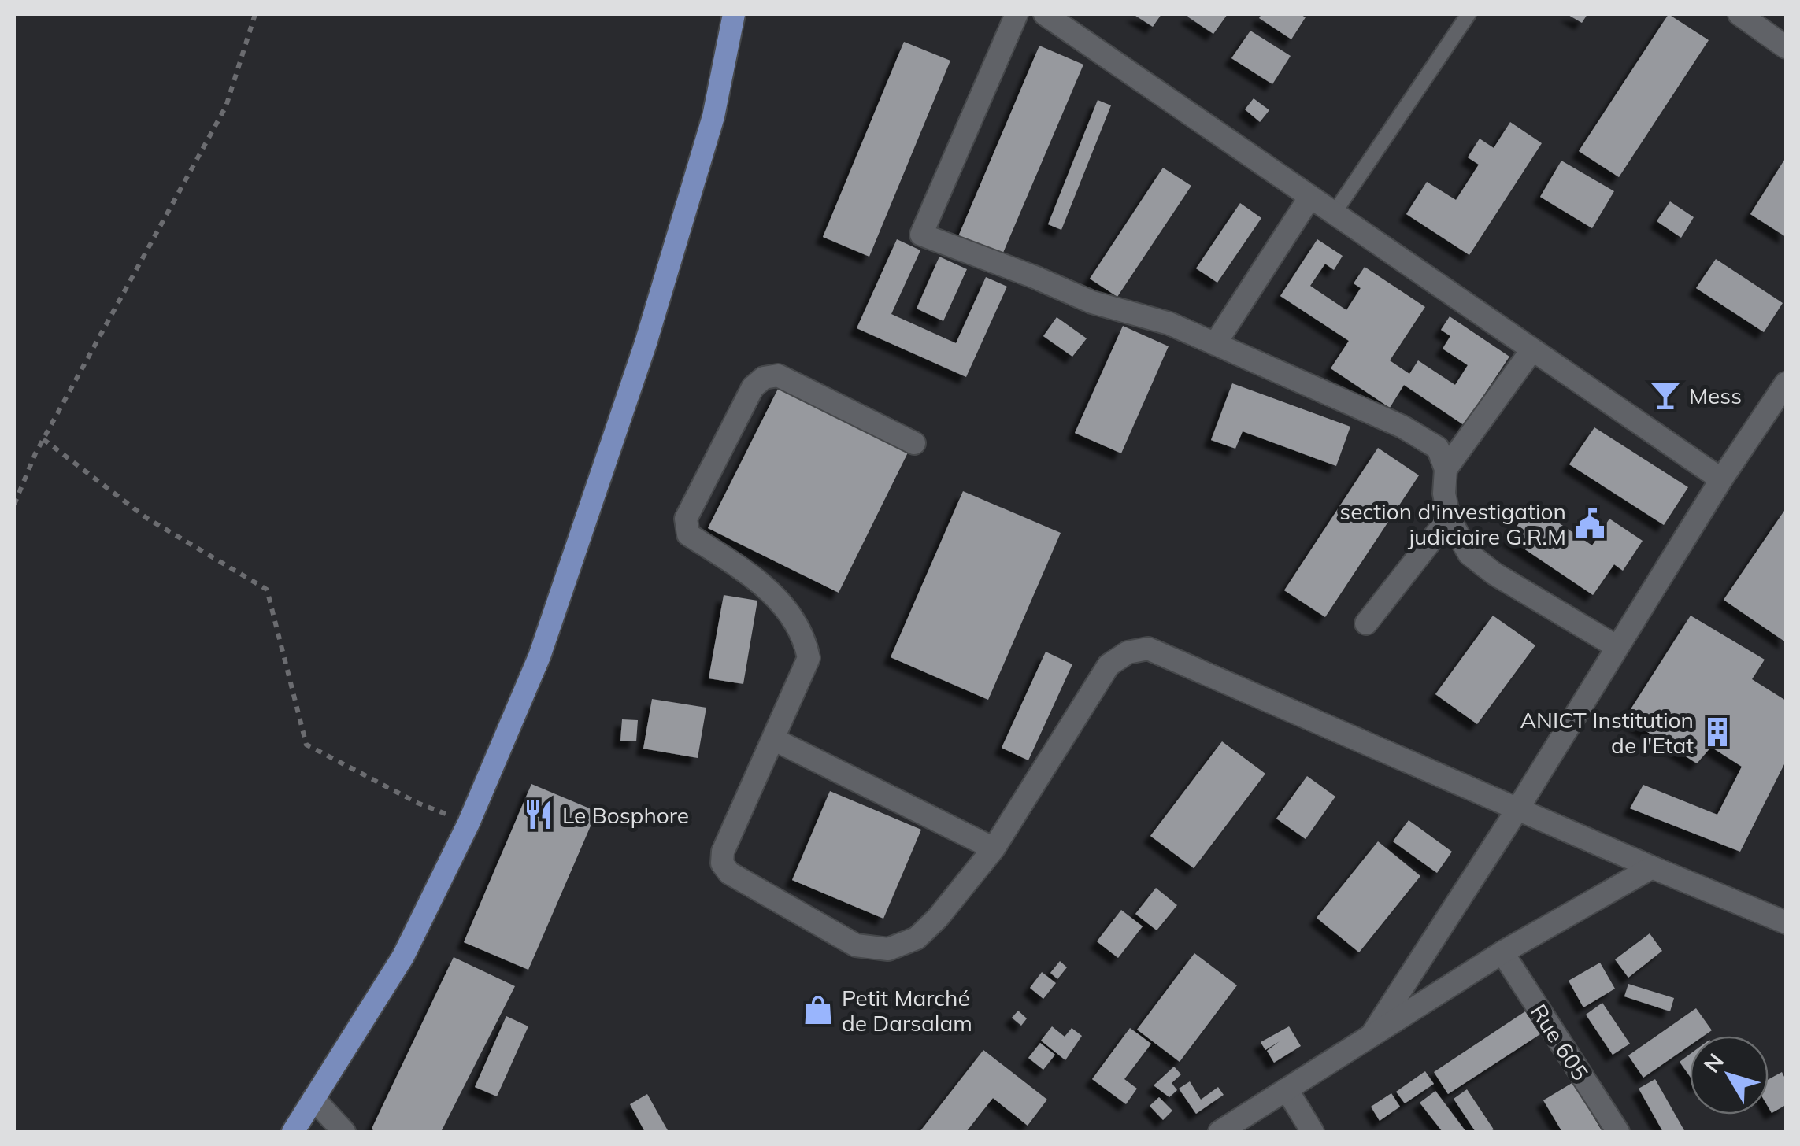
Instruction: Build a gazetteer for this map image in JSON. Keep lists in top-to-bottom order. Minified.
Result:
{"streets":{"street":["Rue 605"]},"places":{"bar":["Mess"],"public building":["section d'investigation judiciaire G.R.M"],"building":["ANICT Institution de l'Etat"],"restaurant":["Le Bosphore"],"shop":["Petit Marché de Darsalam"]},"north":"top left"}
